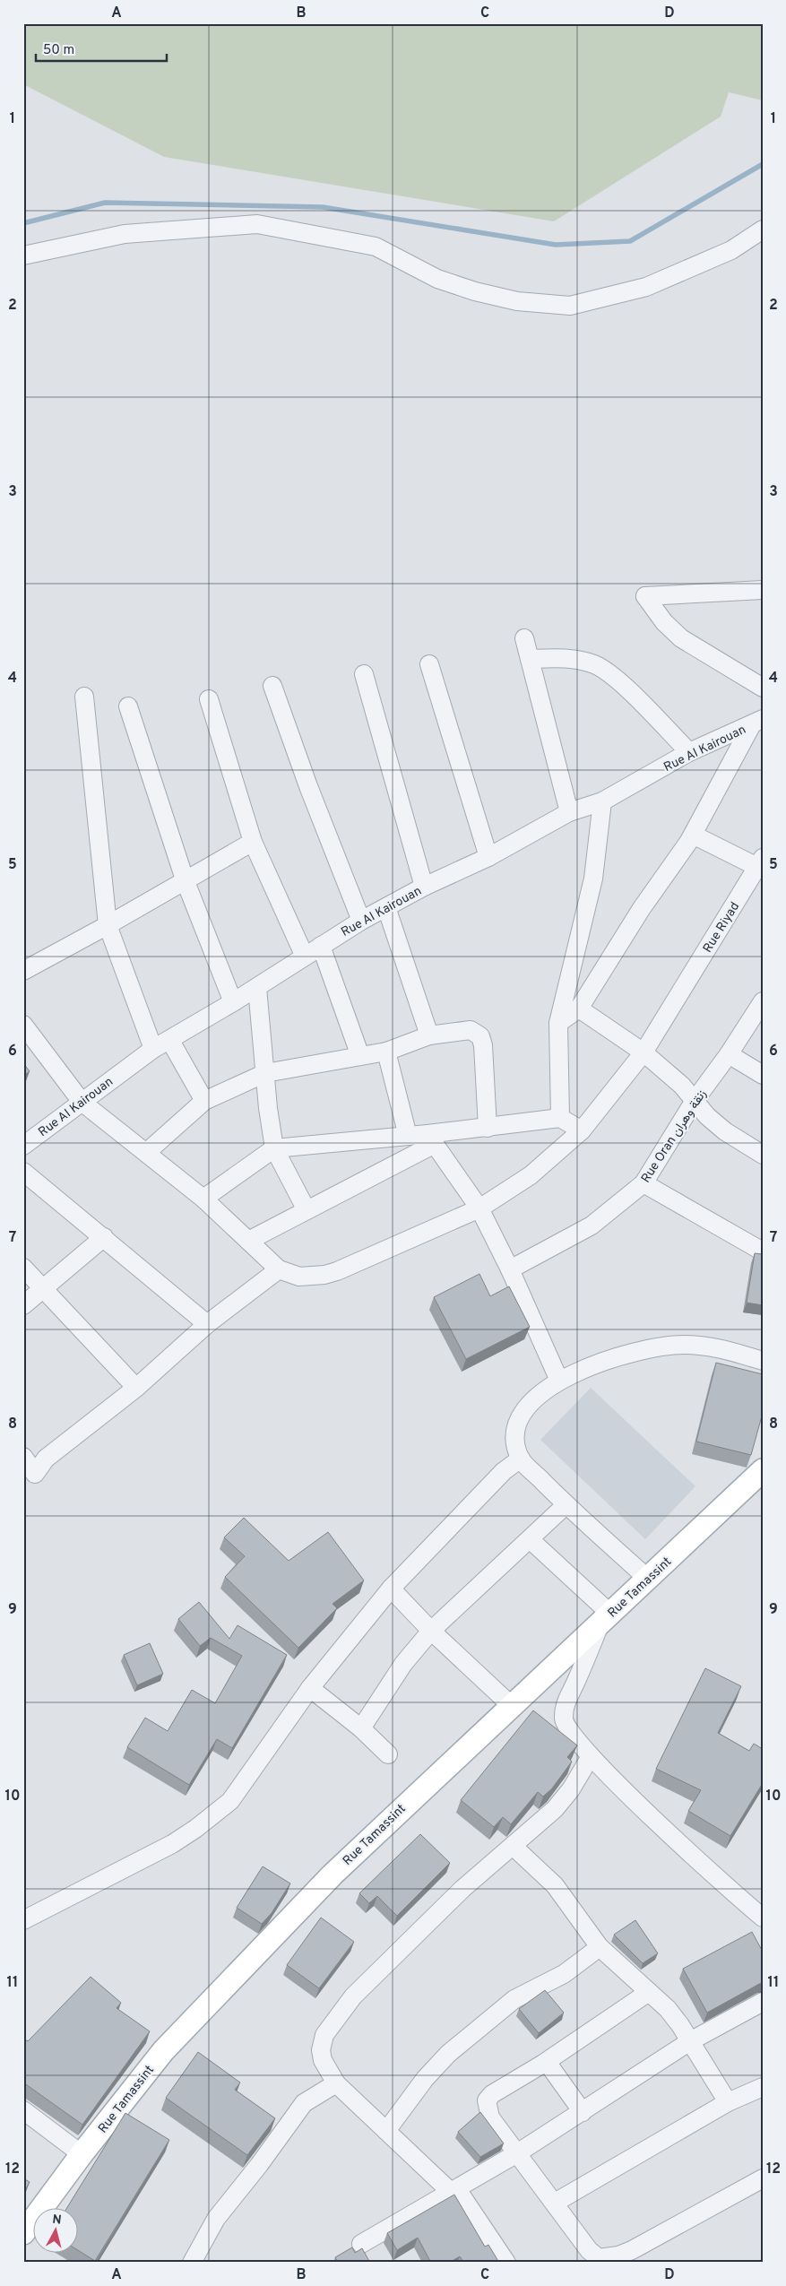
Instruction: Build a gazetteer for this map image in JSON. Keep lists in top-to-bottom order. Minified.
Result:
{"streets":{"main road":["Rue Tamassint"],"street":["Rue Al Kairouan","Rue Riyad","Rue Oran زنقة وهران"]},"scale_bar":"50 m","north":"top","grid":{"columns":["A","B","C","D"],"rows":["1","2","3","4","5","6","7","8","9","10","11","12"]}}
